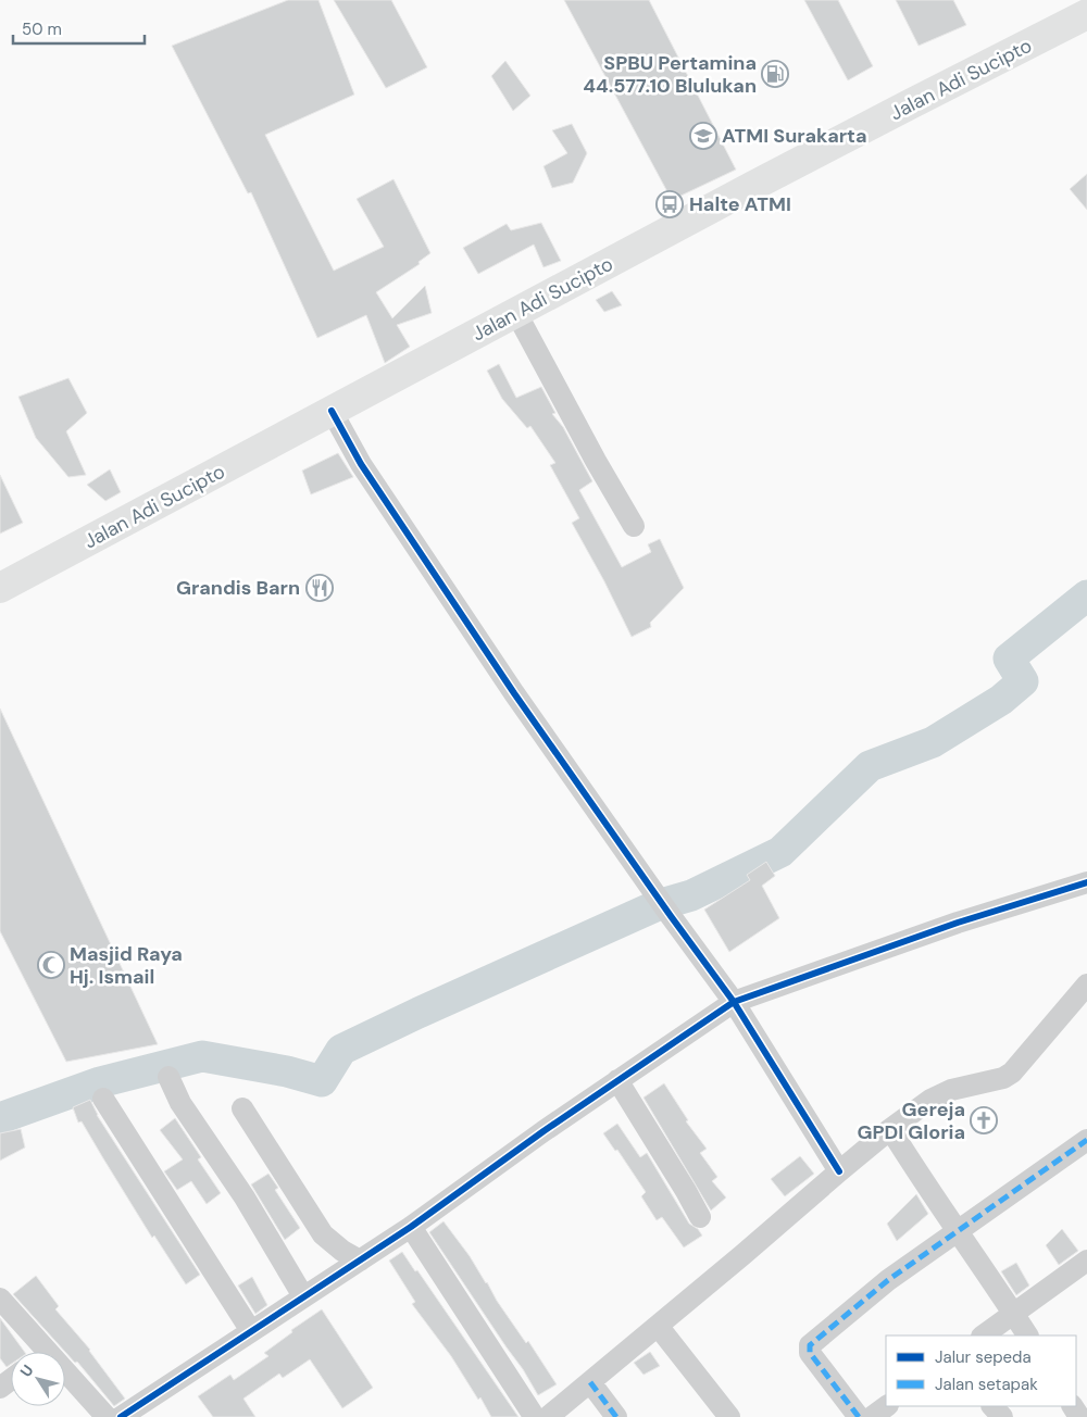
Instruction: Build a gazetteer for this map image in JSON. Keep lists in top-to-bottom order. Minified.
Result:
{"streets":{"highway":["Jalan Adi Sucipto"]},"places":{"fuel station":["SPBU Pertamina 44.577.10 Blulukan"],"school or university":["ATMI Surakarta"],"bus stop":["Halte ATMI"],"restaurant":["Grandis Barn"],"mosque":["Masjid Raya Hj. Ismail"],"church":["Gereja GPDI Gloria"]},"legend":["Jalur sepeda","Jalan setapak"],"scale_bar":"50 m","north":"top left"}
